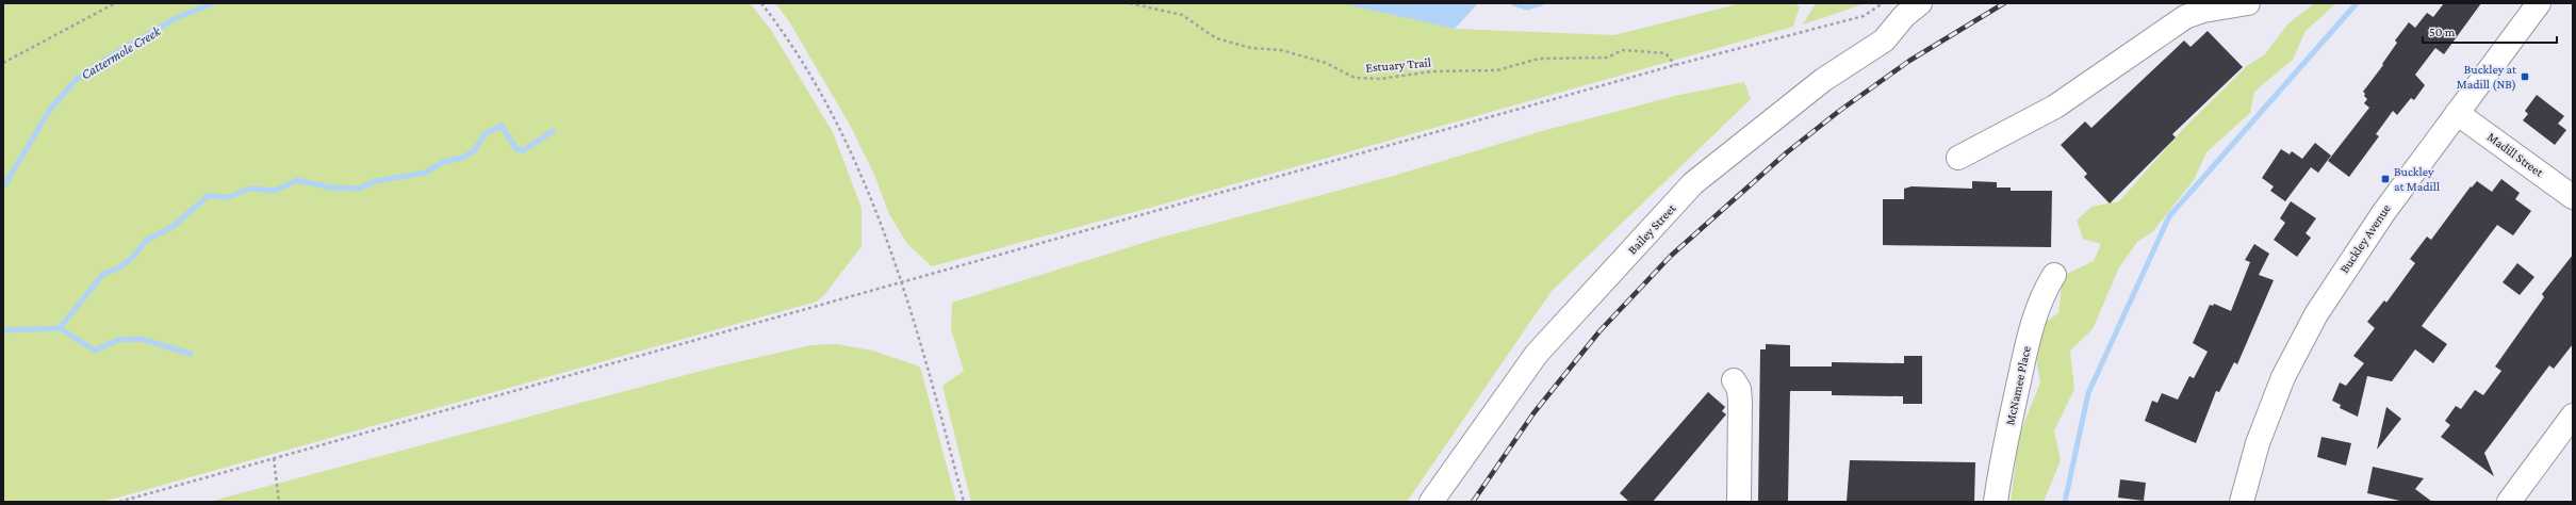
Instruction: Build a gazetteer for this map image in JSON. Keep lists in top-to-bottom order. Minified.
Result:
{"streets":{"street":["Madill Street","Bailey Street","Buckley Avenue","McNamee Place"],"path":["Estuary Trail"]},"crossings":[["Madill Street","Buckley Avenue"]],"water":["Cattermole Creek"],"places":{"transit":["Buckley at Madill (NB)","Buckley at Madill"]},"scale_bar":"50 m"}
